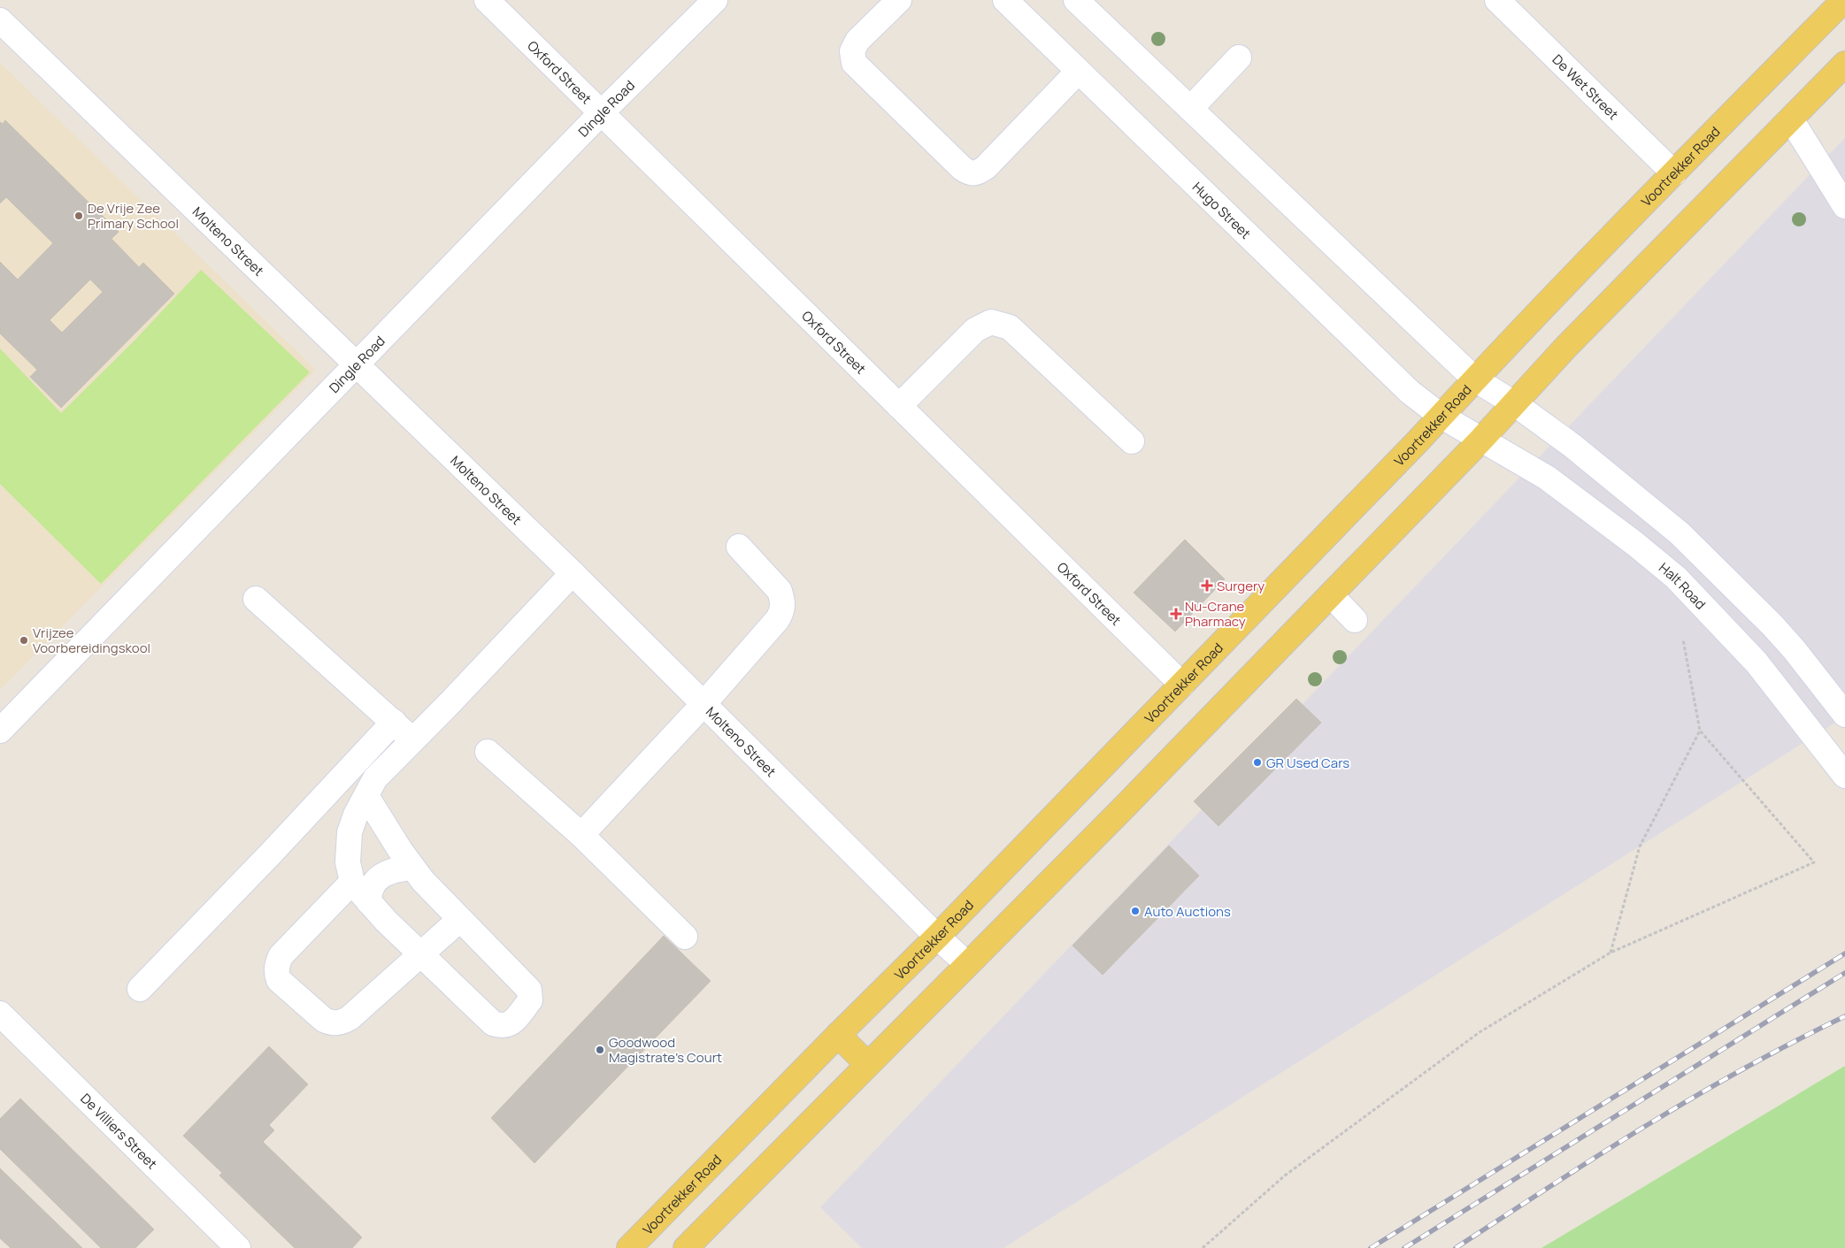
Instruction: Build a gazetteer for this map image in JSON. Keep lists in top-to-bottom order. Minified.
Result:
{"streets":{"main road":["Voortrekker Road"],"street":["Oxford Street","De Wet Street","Dingle Road","Hugo Street","Molteno Street","Halt Road","De Villiers Street"]},"crossings":[["Oxford Street","Dingle Road"],["Oxford Street","Voortrekker Road"],["De Wet Street","Voortrekker Road"],["Dingle Road","Molteno Street"],["Voortrekker Road","Hugo Street"],["Voortrekker Road","Molteno Street"],["Hugo Street","Halt Road"]],"places":{"other":["De Vrije Zee Primary School","Vrijzee Voorbereidingskool","GR Used Cars","Auto Auctions","Goodwood Magistrate's Court"],"health":["Surgery","Nu-Crane Pharmacy"]}}
